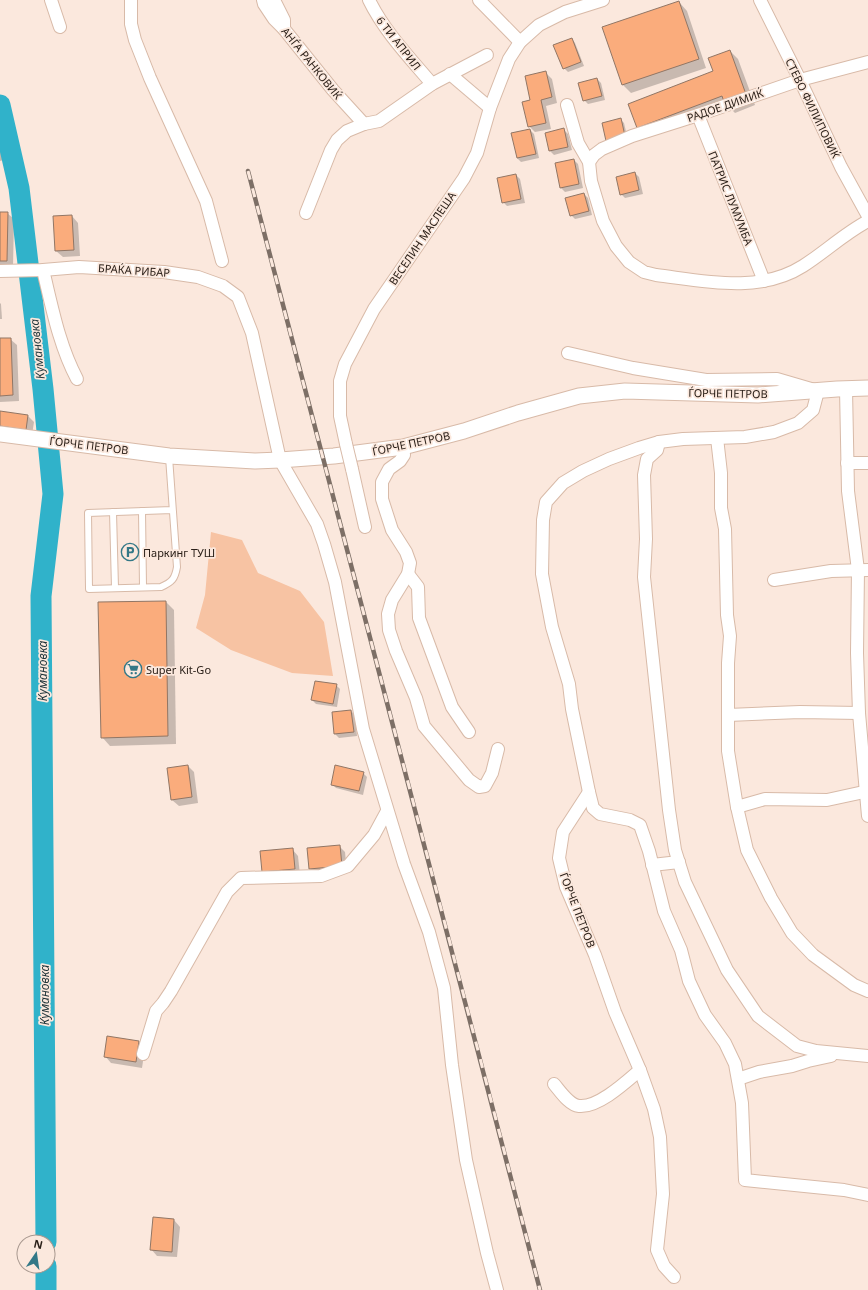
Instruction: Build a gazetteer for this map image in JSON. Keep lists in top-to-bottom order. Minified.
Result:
{"streets":{"street":["6 ТИ АПРИЛ","АНЃА РАНКОВИЌ","РАДОЕ ДИМИЌ","СТЕВО ФИЛИПОВИЌ","ПАТРИС ЛУМУМБА","ВЕСЕЛИН МАСЛЕША","БРАЌА РИБАР","ЃОРЧЕ ПЕТРОВ"]},"crossings":[["РАДОЕ ДИМИЌ","СТЕВО ФИЛИПОВИЌ"],["РАДОЕ ДИМИЌ","ПАТРИС ЛУМУМБА"],["БРАЌА РИБАР","ЃОРЧЕ ПЕТРОВ"]],"water":["Кумановка"],"places":{"parking":["Паркинг ТУШ"],"supermarket":["Super Kit-Go"]},"north":"top"}
